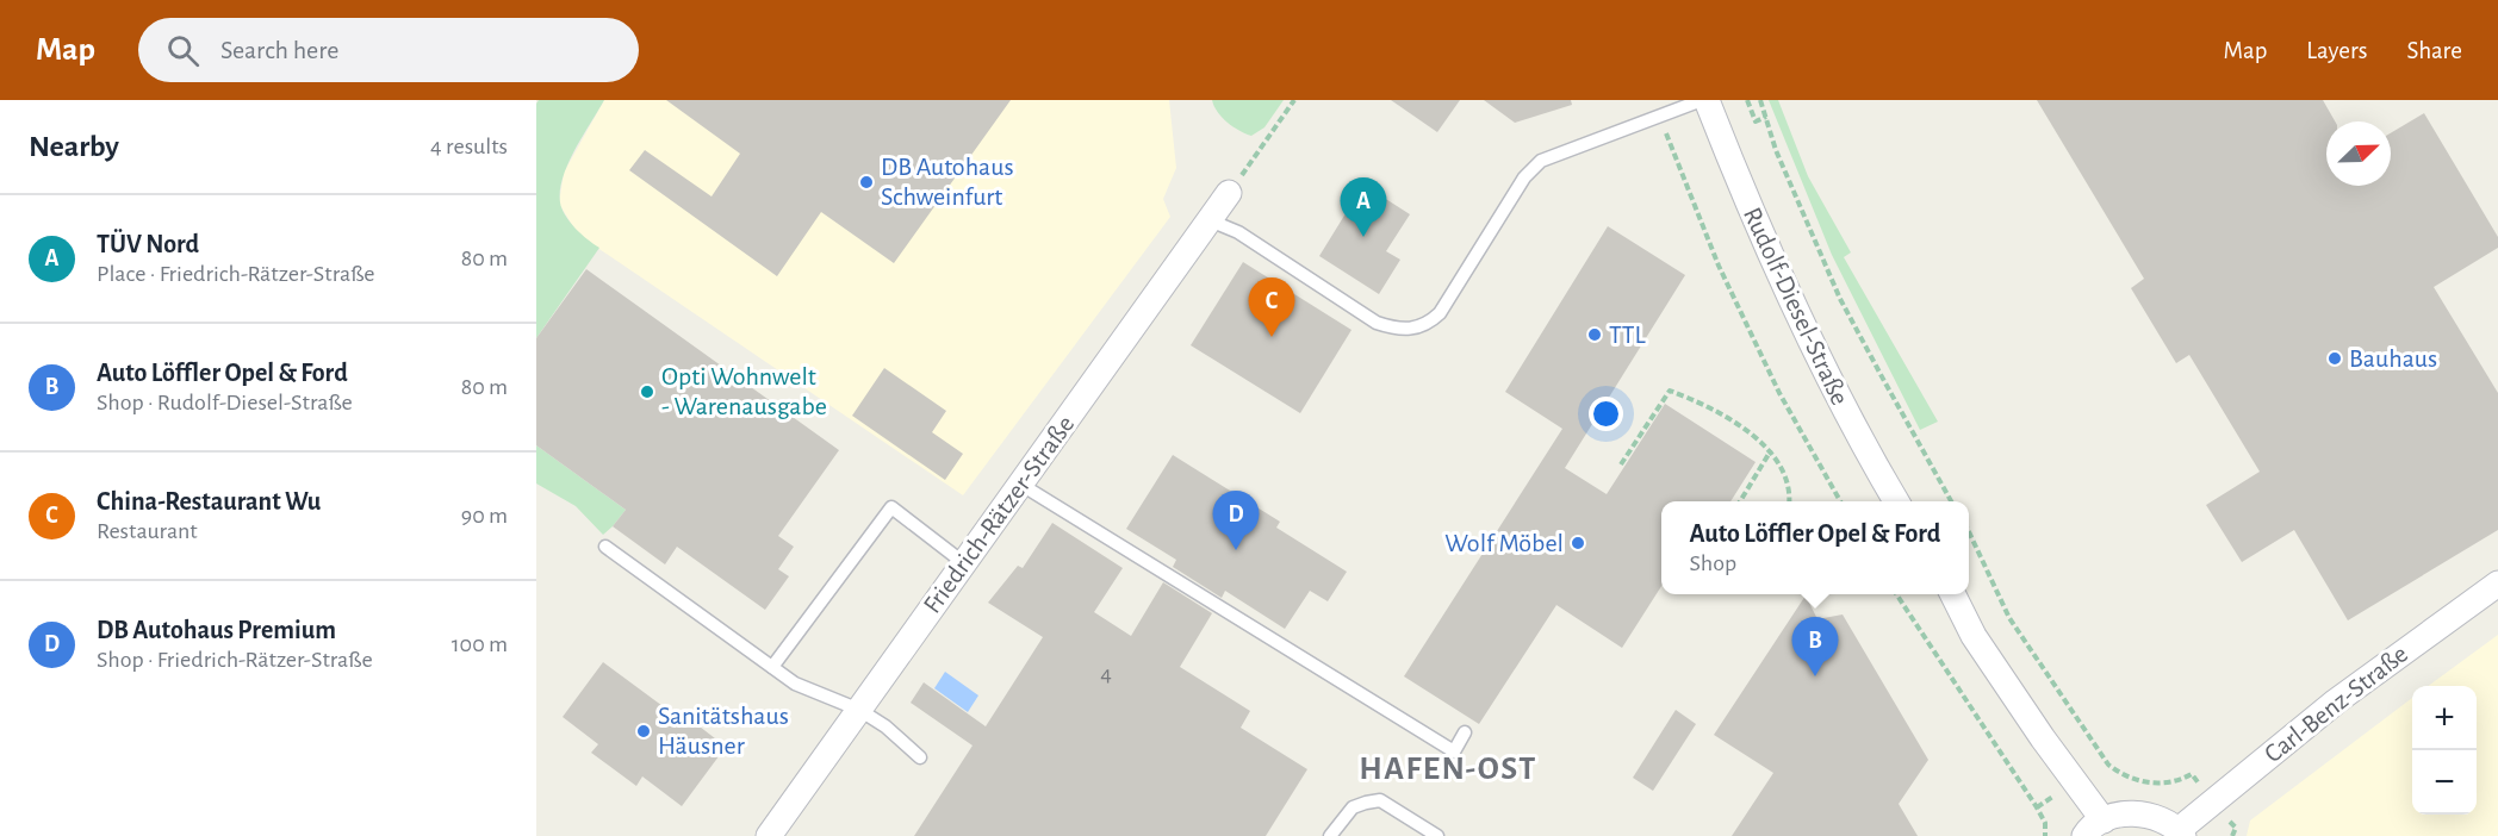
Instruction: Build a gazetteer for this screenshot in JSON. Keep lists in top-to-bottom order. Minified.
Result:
{"streets":{"street":["Rudolf-Diesel-Straße","Friedrich-Rätzer-Straße","Carl-Benz-Straße"]},"districts":["HAFEN-OST"],"places":["DB Autohaus Schweinfurt","TTL","Bauhaus","Opti Wohnwelt - Warenausgabe","Wolf Möbel","Sanitätshaus Häusner"],"house_numbers":["4"],"north":"top right","page":{"header":"Map","search":"Search here","nav":["Map","Layers","Share"],"heading":["Nearby","4 results"],"pins":["A","C","D","B"],"list":[{"mark":"A","name":"TÜV Nord","note":"Place · Friedrich-Rätzer-Straße","value":"80 m"},{"mark":"B","name":"Auto Löffler Opel & Ford","note":"Shop · Rudolf-Diesel-Straße","value":"80 m"},{"mark":"C","name":"China-Restaurant Wu","note":"Restaurant","value":"90 m"},{"mark":"D","name":"DB Autohaus Premium","note":"Shop · Friedrich-Rätzer-Straße","value":"100 m"}],"popup":["Auto Löffler Opel & Ford","Shop"],"map_buttons":["+","−"]}}
